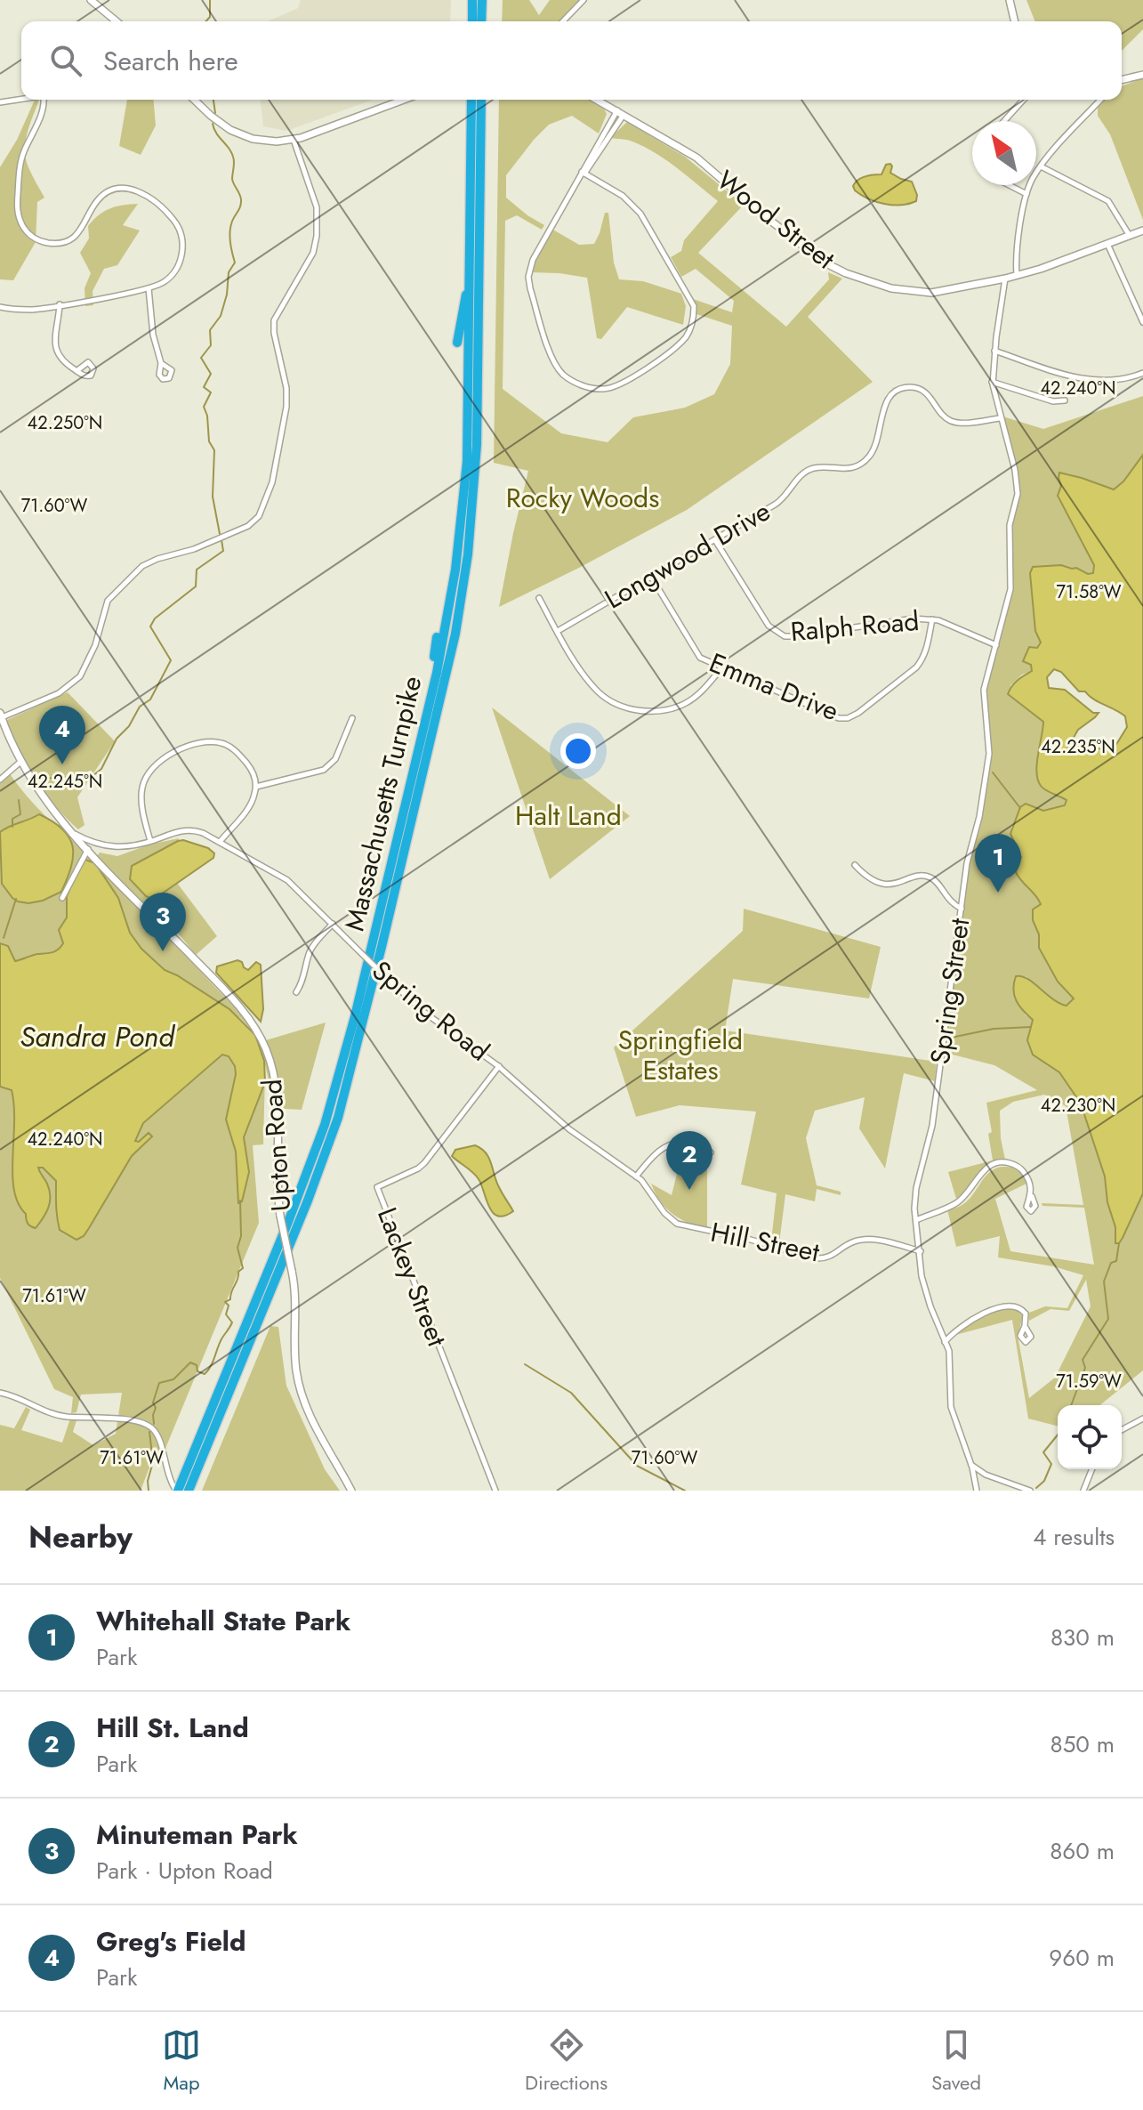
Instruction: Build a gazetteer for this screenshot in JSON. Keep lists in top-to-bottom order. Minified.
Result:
{"streets":{"highway":["Massachusetts Turnpike"],"main road":["Wood Street","Upton Road"],"street":["Longwood Drive","Ralph Road","Emma Drive","Spring Street","Spring Road","Hill Street","Lackey Street"]},"crossings":[["Wood Street","Spring Street"],["Longwood Drive","Ralph Road"],["Longwood Drive","Emma Drive"],["Longwood Drive","Spring Street"],["Ralph Road","Emma Drive"],["Ralph Road","Spring Street"],["Spring Street","Hill Street"],["Spring Road","Upton Road"],["Spring Road","Hill Street"],["Spring Road","Lackey Street"]],"water":["Sandra Pond"],"parks":["Rocky Woods","Halt Land","Springfield Estates"],"north":"top left","page":{"search":"Search here","pins":["4","1","3","2"],"heading":["Nearby","4 results"],"list":[{"mark":"1","name":"Whitehall State Park","note":"Park","value":"830 m"},{"mark":"2","name":"Hill St. Land","note":"Park","value":"850 m"},{"mark":"3","name":"Minuteman Park","note":"Park · Upton Road","value":"860 m"},{"mark":"4","name":"Greg's Field","note":"Park","value":"960 m"}],"nav":["Map","Directions","Saved"]},"coordinates":["42.240°N","42.250°N","71.60°W","71.58°W","42.235°N","42.245°N","42.230°N","71.61°W","71.59°W"]}
